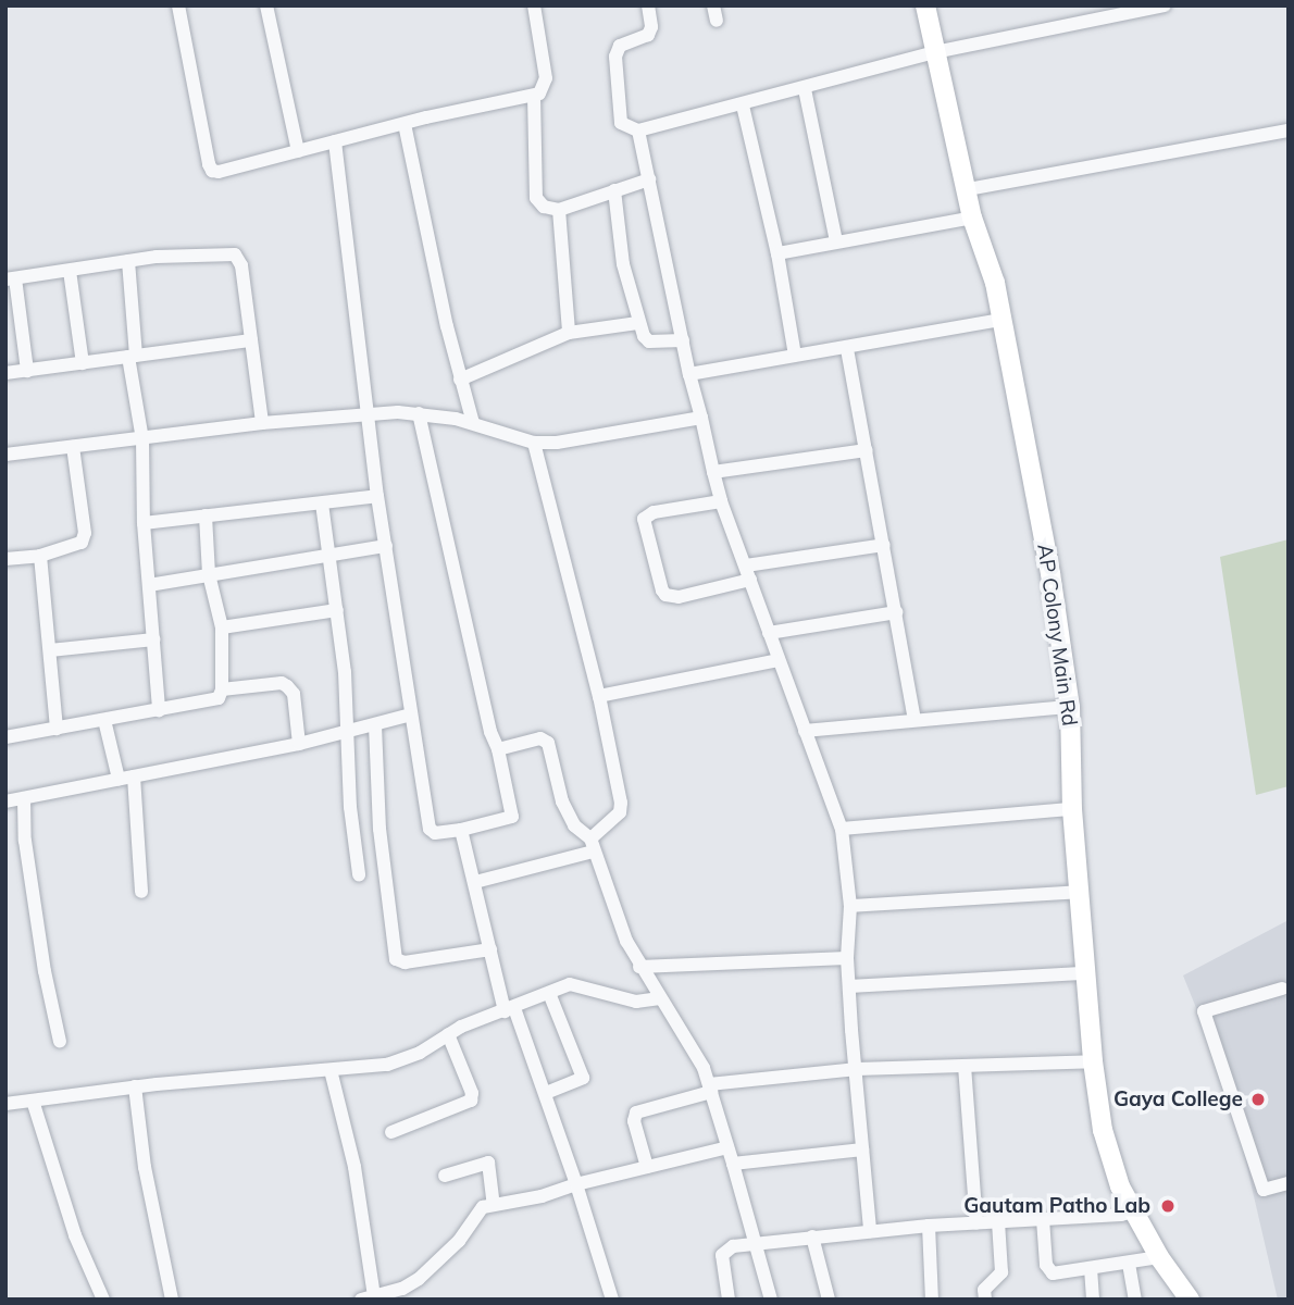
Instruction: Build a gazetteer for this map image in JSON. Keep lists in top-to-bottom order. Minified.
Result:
{"streets":{"street":["AP Colony Main Rd"]},"places":["Gaya College","Gautam Patho Lab"]}
